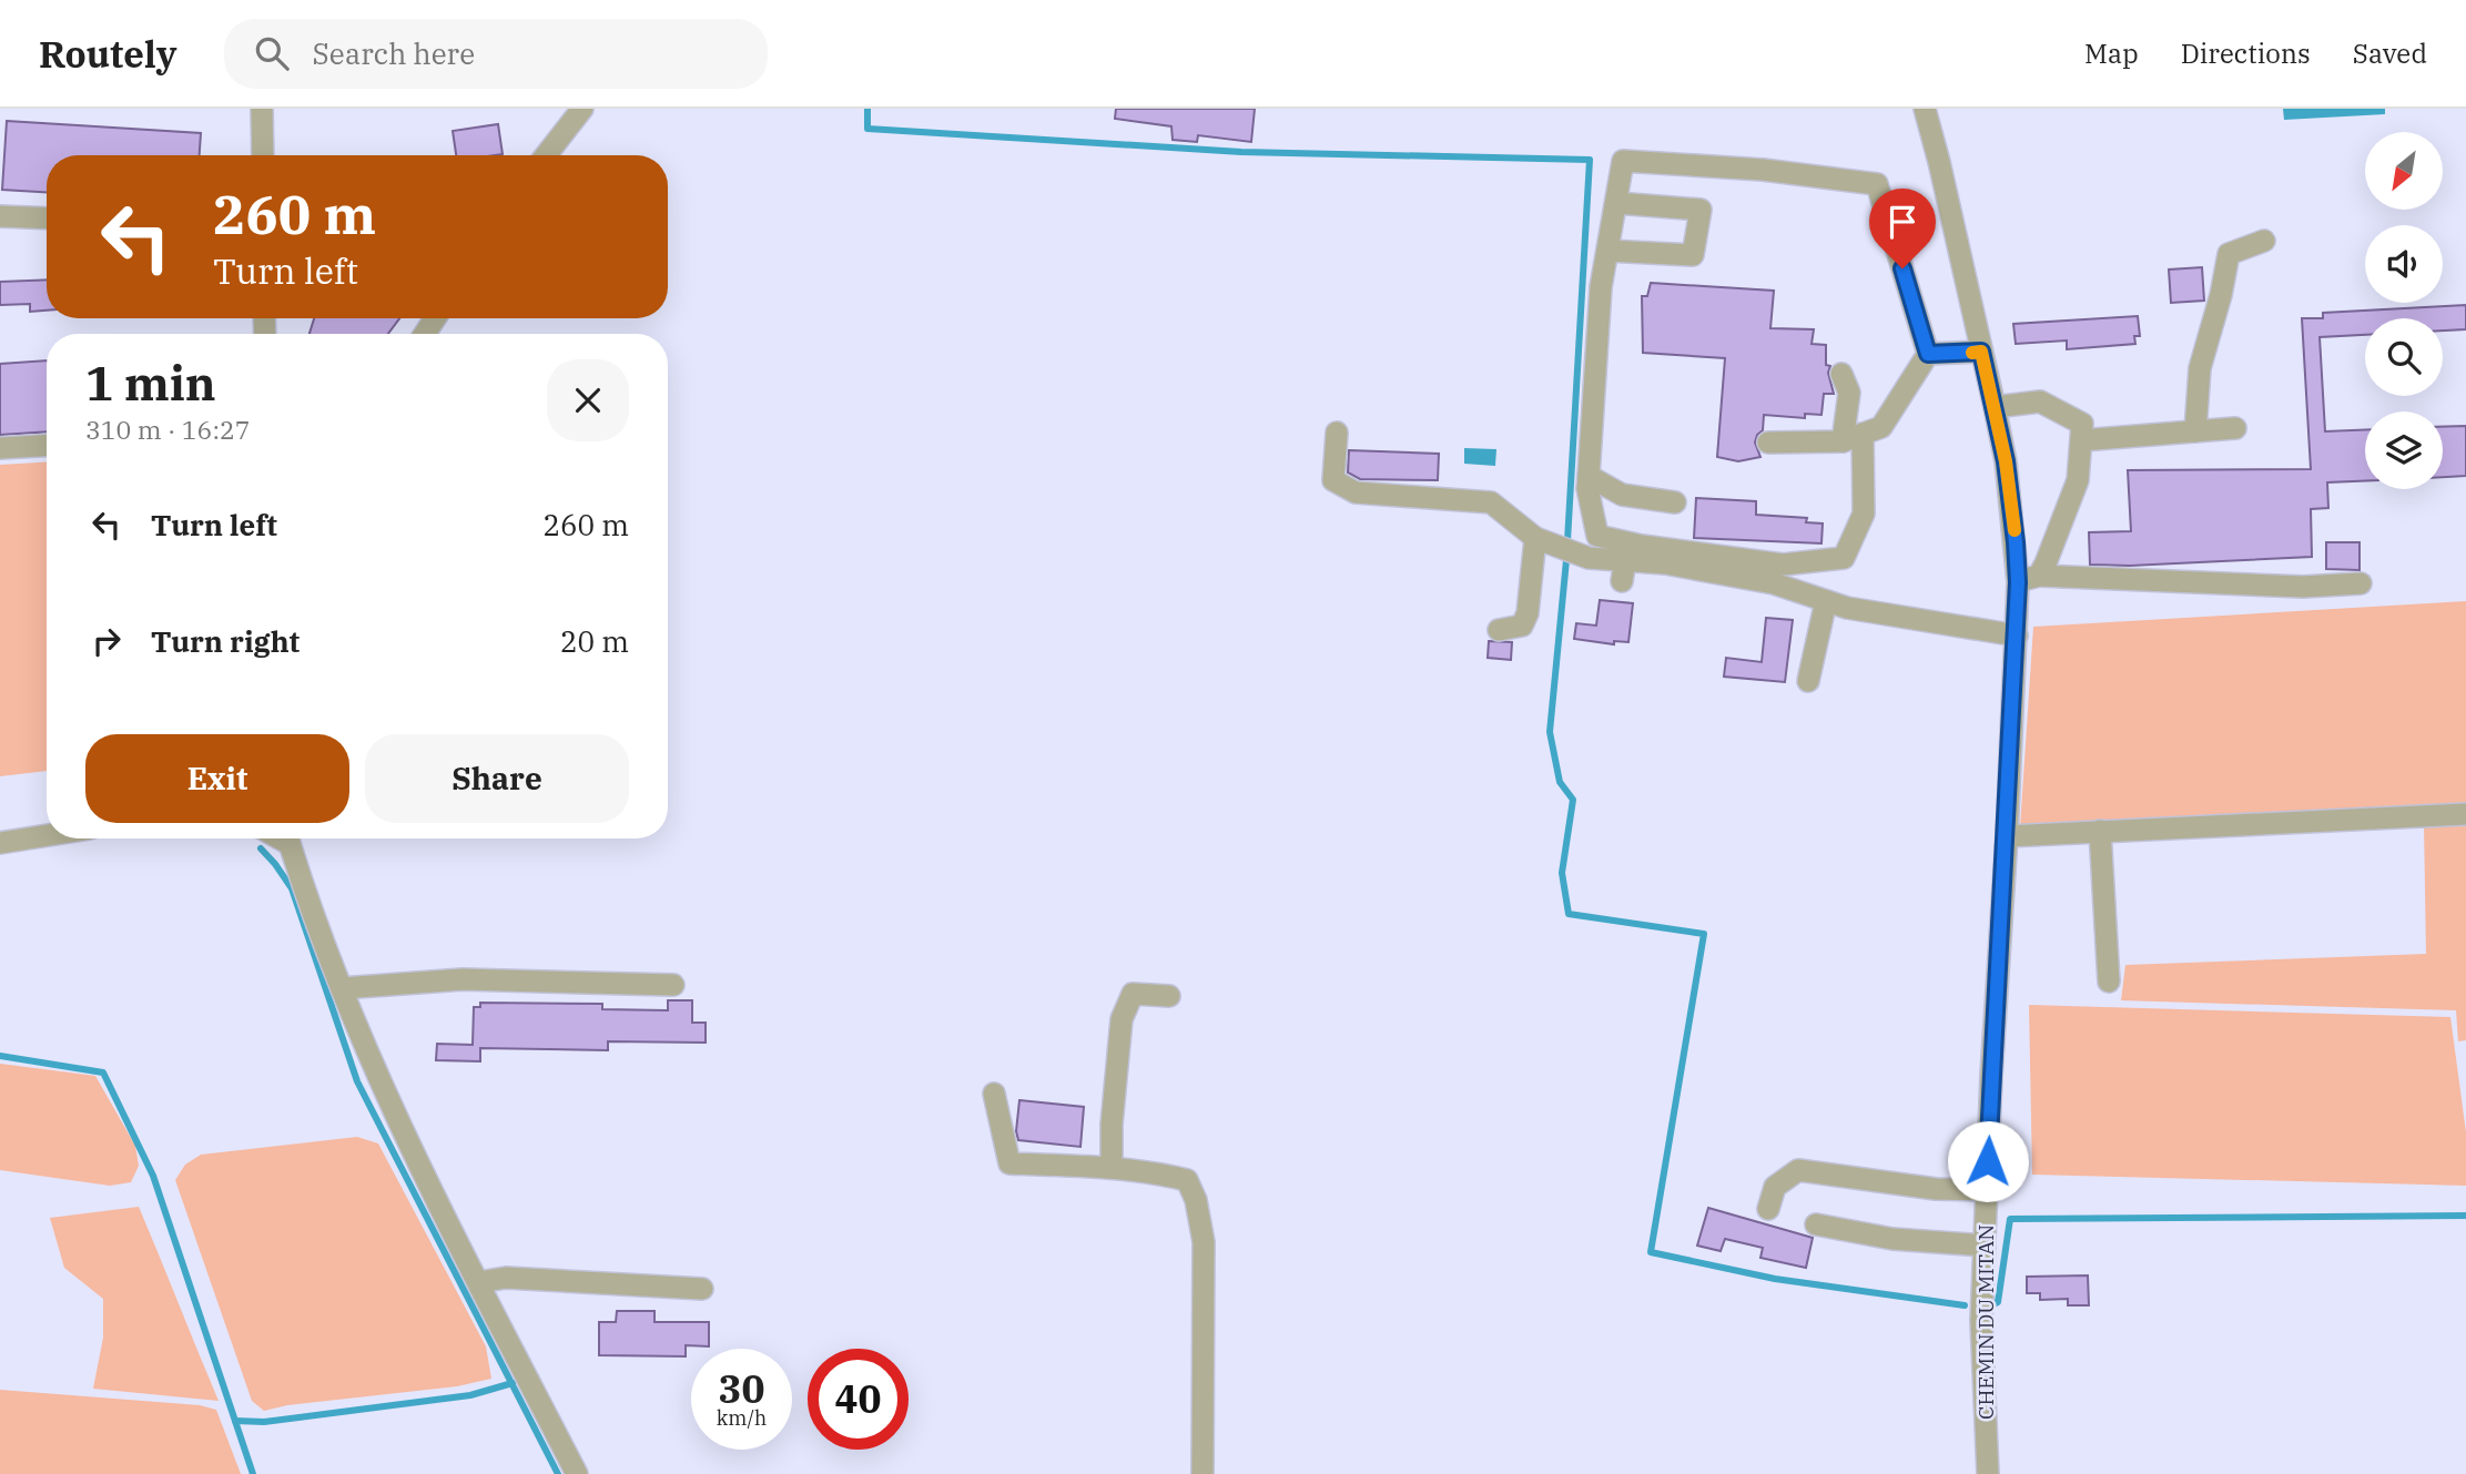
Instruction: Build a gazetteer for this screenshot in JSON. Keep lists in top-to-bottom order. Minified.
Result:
{"streets":{"street":["CHEMIN DU MITAN"]},"north":"bottom left","page":{"header":"Routely","search":"Search here","nav":["Map","Directions","Saved"],"turn":["260 m","Turn left"],"heading":["1 min","310 m · 16:27"],"list":[{"name":"Turn left","value":"260 m"},{"name":"Turn right","value":"20 m"}],"buttons":["Exit","Share"],"speed":"30 km/h","limit":"40"}}
